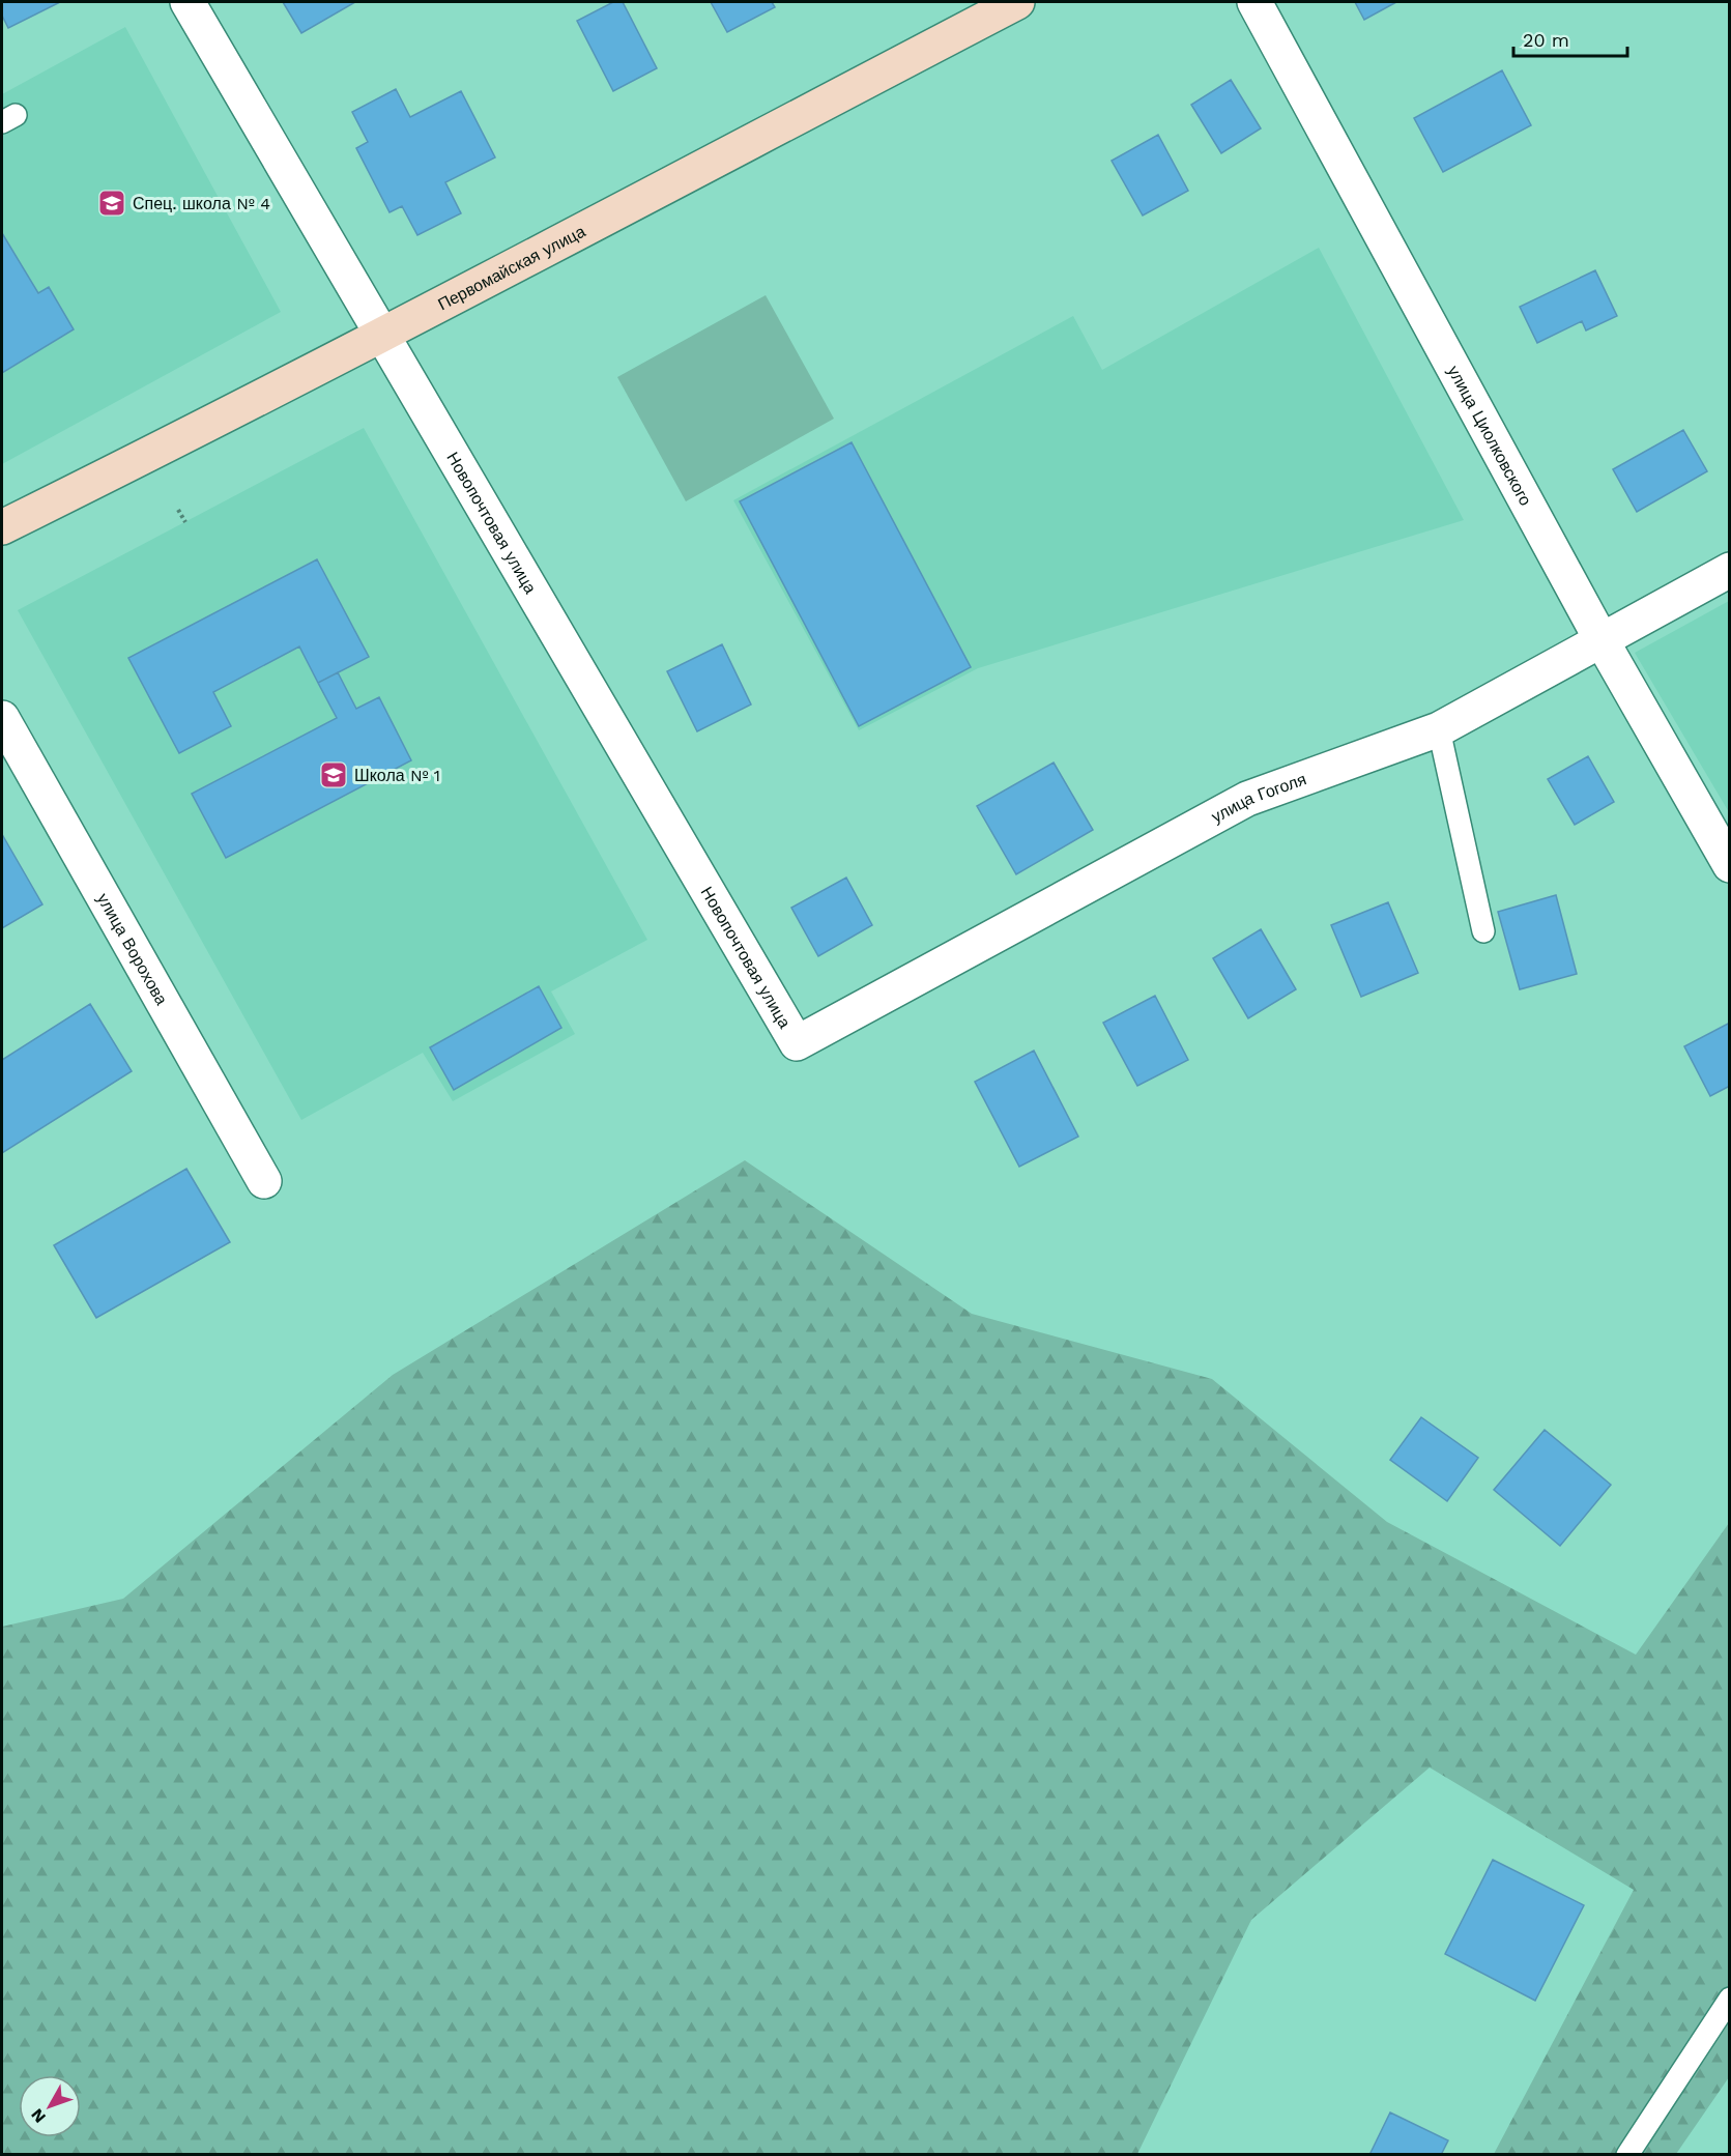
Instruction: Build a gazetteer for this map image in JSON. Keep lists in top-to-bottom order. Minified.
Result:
{"streets":{"street":["Первомайская улица","улица Циолковского","Новопочтовая улица","улица Гоголя","улица Ворохова"]},"crossings":[["Первомайская улица","Новопочтовая улица"],["улица Циолковского","улица Гоголя"],["Новопочтовая улица","улица Гоголя"]],"places":{"school or university":["Спец. школа № 4","Школа № 1"]},"scale_bar":"20 m","north":"bottom left"}
